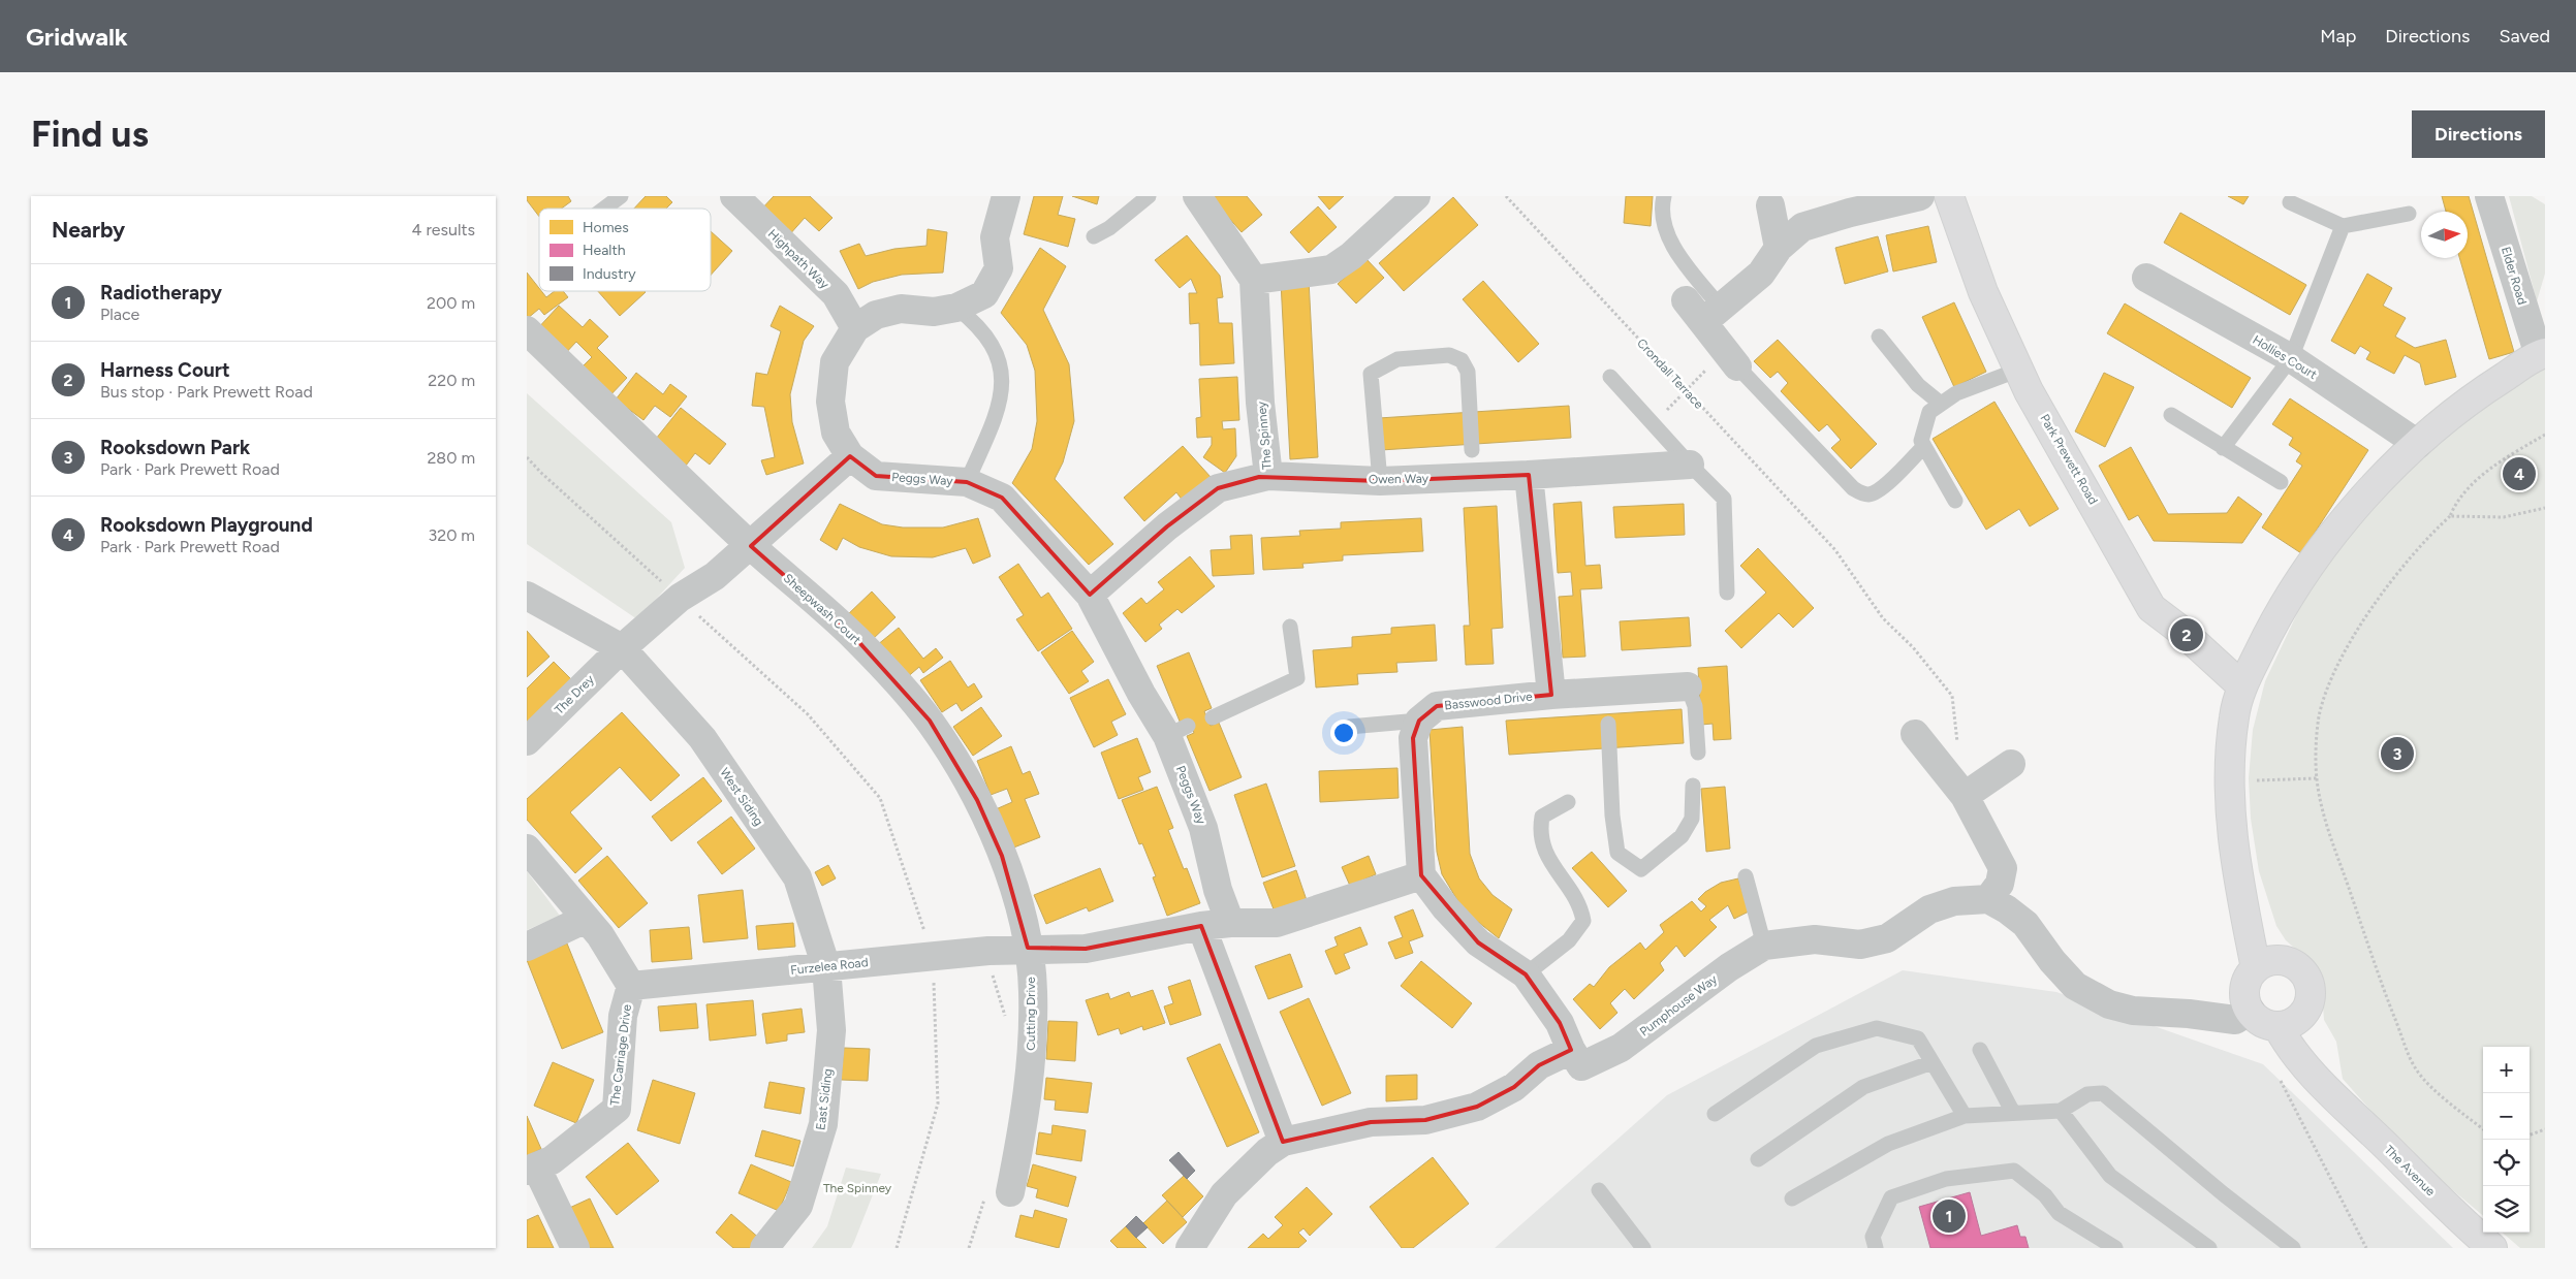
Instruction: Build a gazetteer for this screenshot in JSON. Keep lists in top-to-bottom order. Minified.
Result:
{"streets":{"street":["Highpath Way","Elder Road","Hollies Court","The Spinney","Park Prewett Road","Peggs Way","Owen Way","Sheepwash Court","The Drey","Basswood Drive","West Siding","Furzelea Road","Pumphouse Way","Cutting Drive","The Carriage Drive","East Siding","The Avenue"],"path":["Crondall Terrace"]},"crossings":[["Highpath Way","Peggs Way"],["Highpath Way","The Drey"],["The Spinney","Peggs Way"],["The Spinney","Owen Way"],["Peggs Way","The Drey"],["Sheepwash Court","The Drey"],["Sheepwash Court","Furzelea Road"],["Sheepwash Court","Cutting Drive"],["The Drey","West Siding"],["West Siding","Furzelea Road"],["West Siding","East Siding"],["Furzelea Road","Cutting Drive"],["Furzelea Road","The Carriage Drive"],["Furzelea Road","East Siding"]],"parks":["The Spinney"],"legend":["Homes","Health","Industry"],"north":"right","page":{"header":"Gridwalk","nav":["Map","Directions","Saved"],"buttons":"Directions","title":"Find us","heading":["Nearby","4 results"],"list":[{"mark":"1","name":"Radiotherapy","note":"Place","value":"200 m"},{"mark":"2","name":"Harness Court","note":"Bus stop · Park Prewett Road","value":"220 m"},{"mark":"3","name":"Rooksdown Park","note":"Park · Park Prewett Road","value":"280 m"},{"mark":"4","name":"Rooksdown Playground","note":"Park · Park Prewett Road","value":"320 m"}],"pins":["4","2","3","1"],"map_buttons":["+","−"]}}
